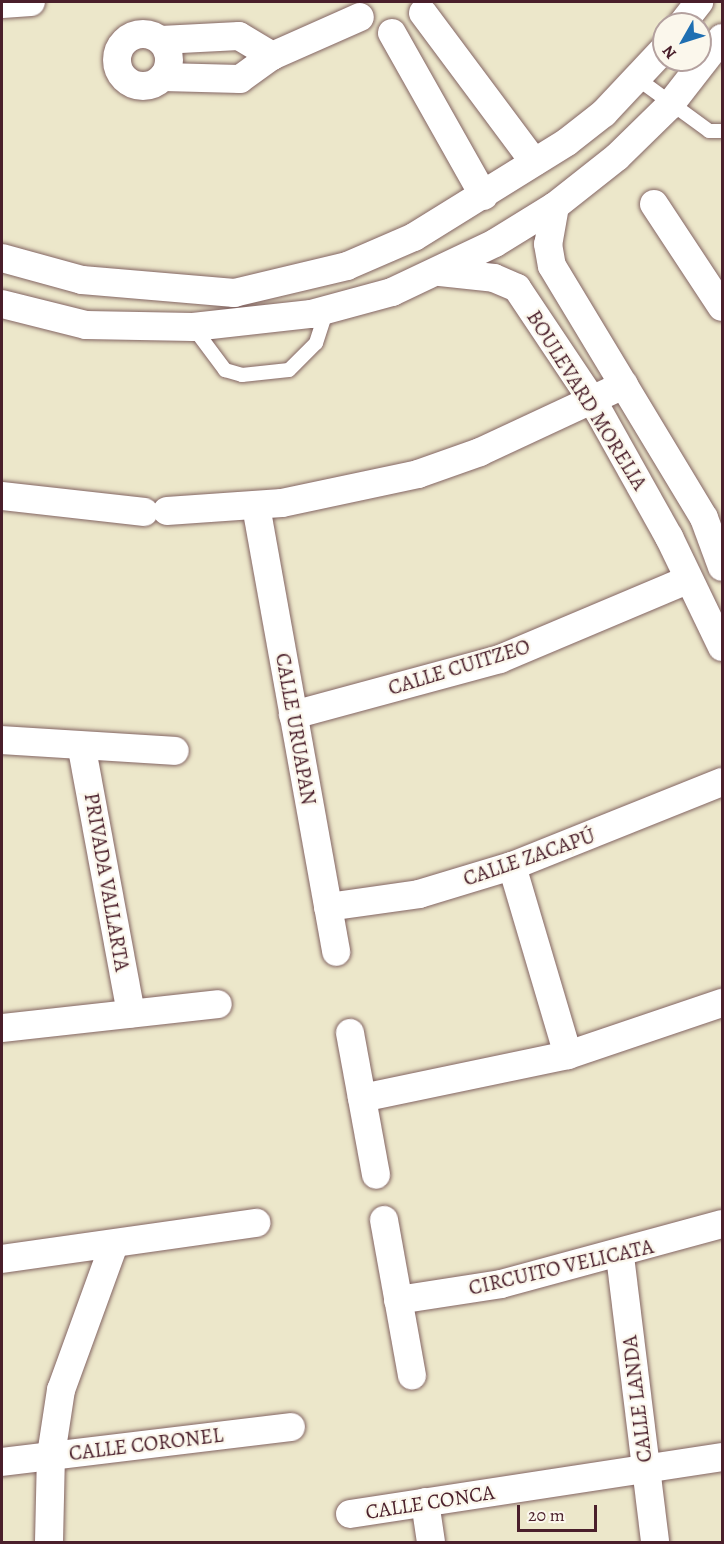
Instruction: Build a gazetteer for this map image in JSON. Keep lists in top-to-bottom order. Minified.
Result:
{"streets":{"street":["BOULEVARD MORELIA","CALLE CUITZEO","CALLE URUAPAN","CALLE ZACAPÚ","PRIVADA VALLARTA","CIRCUITO VELICATA","CALLE LANDA","CALLE CORONEL","CALLE CONCA"]},"crossings":[["BOULEVARD MORELIA","CALLE CUITZEO"],["CALLE CUITZEO","CALLE URUAPAN"],["CALLE URUAPAN","CALLE ZACAPÚ"],["CIRCUITO VELICATA","CALLE LANDA"],["CALLE LANDA","CALLE CONCA"]],"scale_bar":"20 m","north":"bottom left"}
